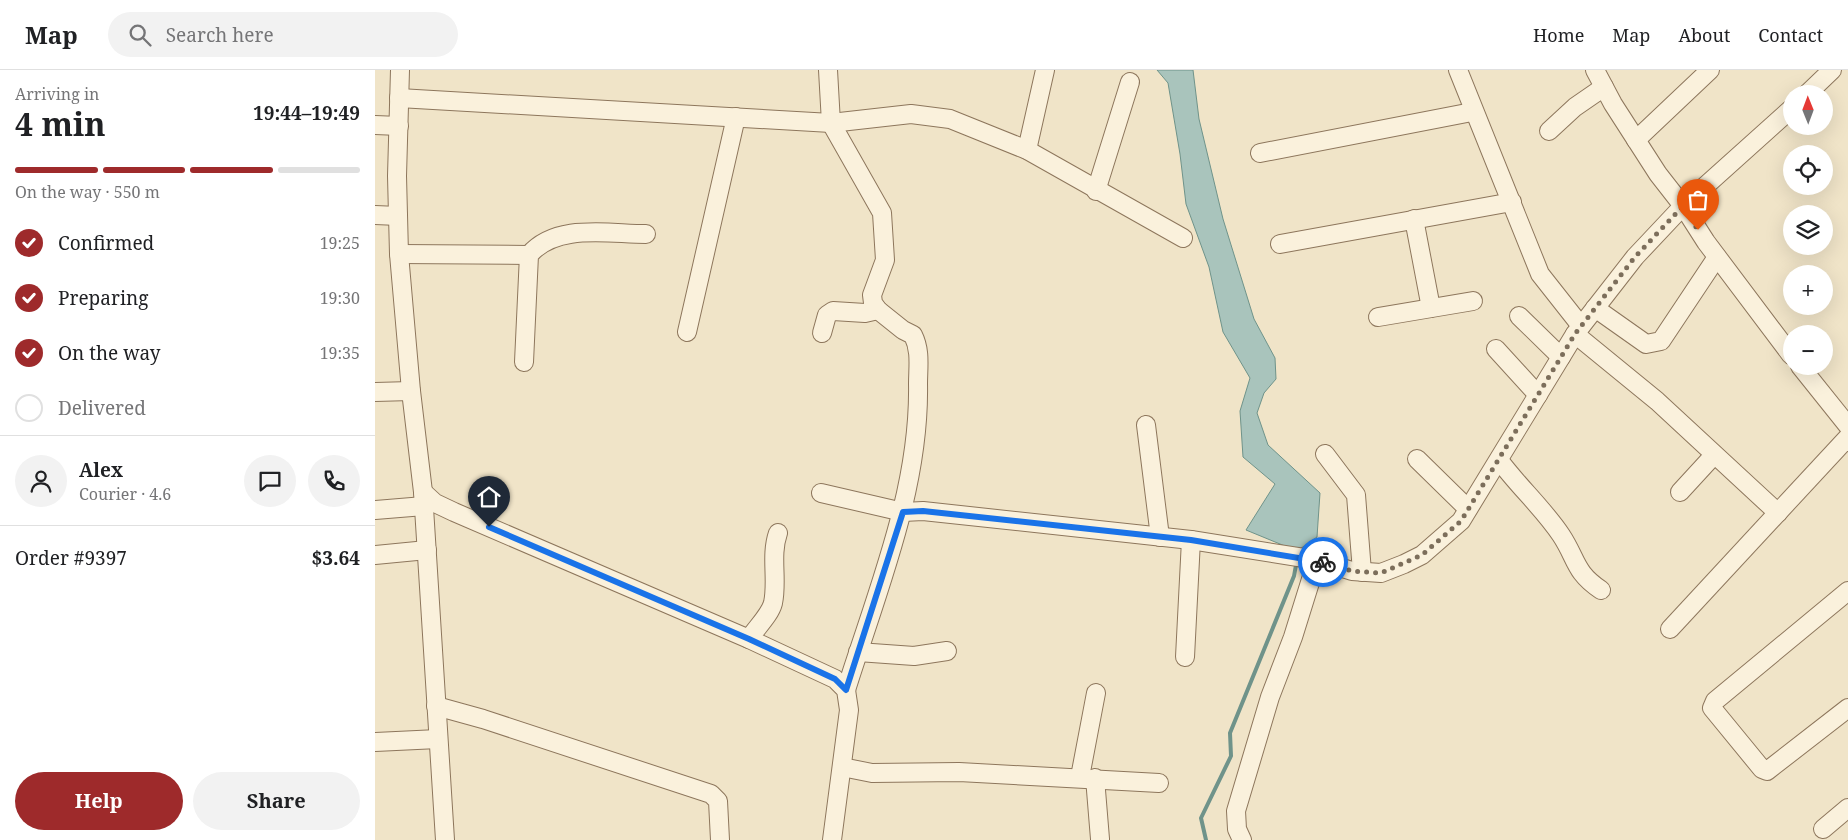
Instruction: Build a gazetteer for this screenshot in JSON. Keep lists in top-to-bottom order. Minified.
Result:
{"north":"top","page":{"header":"Map","search":"Search here","nav":["Home","Map","About","Contact"],"heading":["4 min","Arriving in","19:44–19:49"],"panel":["Alex","Courier · 4.6","Order #9397","$3.64"],"map_buttons":["+","−"],"bar":"On the way · 550 m","list":[["Confirmed","19:25"],["Preparing","19:30"],["On the way","19:35"],"Delivered"],"buttons":["Help","Share"]}}
